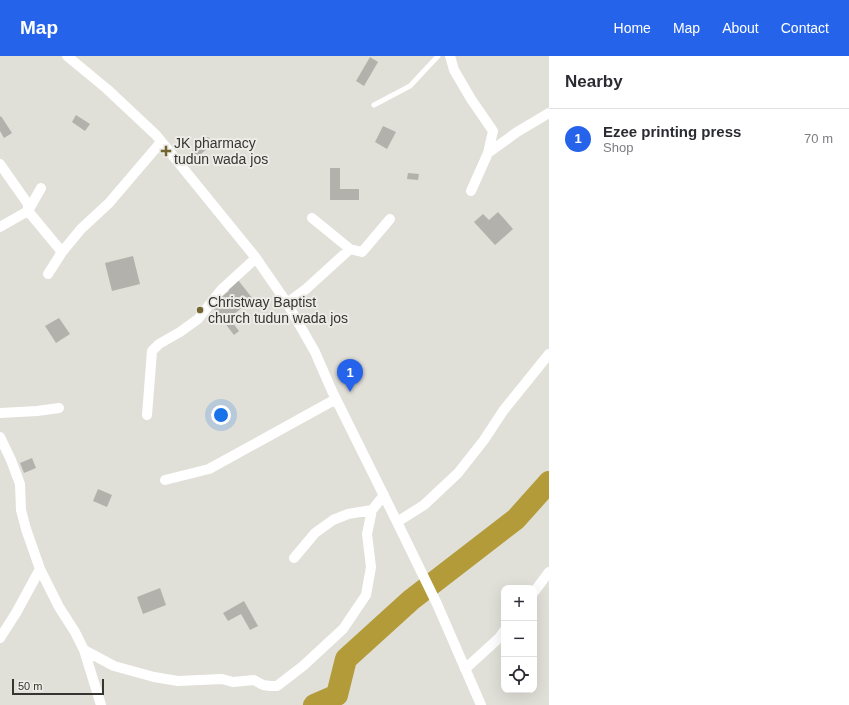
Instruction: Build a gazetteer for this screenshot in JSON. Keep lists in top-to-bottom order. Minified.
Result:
{"places":{"health":["JK pharmacy tudun wada jos"],"other":["Christway Baptist church tudun wada jos"]},"scale_bar":"50 m","page":{"header":"Map","nav":["Home","Map","About","Contact"],"heading":"Nearby","list":[{"mark":"1","name":"Ezee printing press","note":"Shop","value":"70 m"}],"pins":"1","map_buttons":["+","−"],"scale":"50 m"}}
